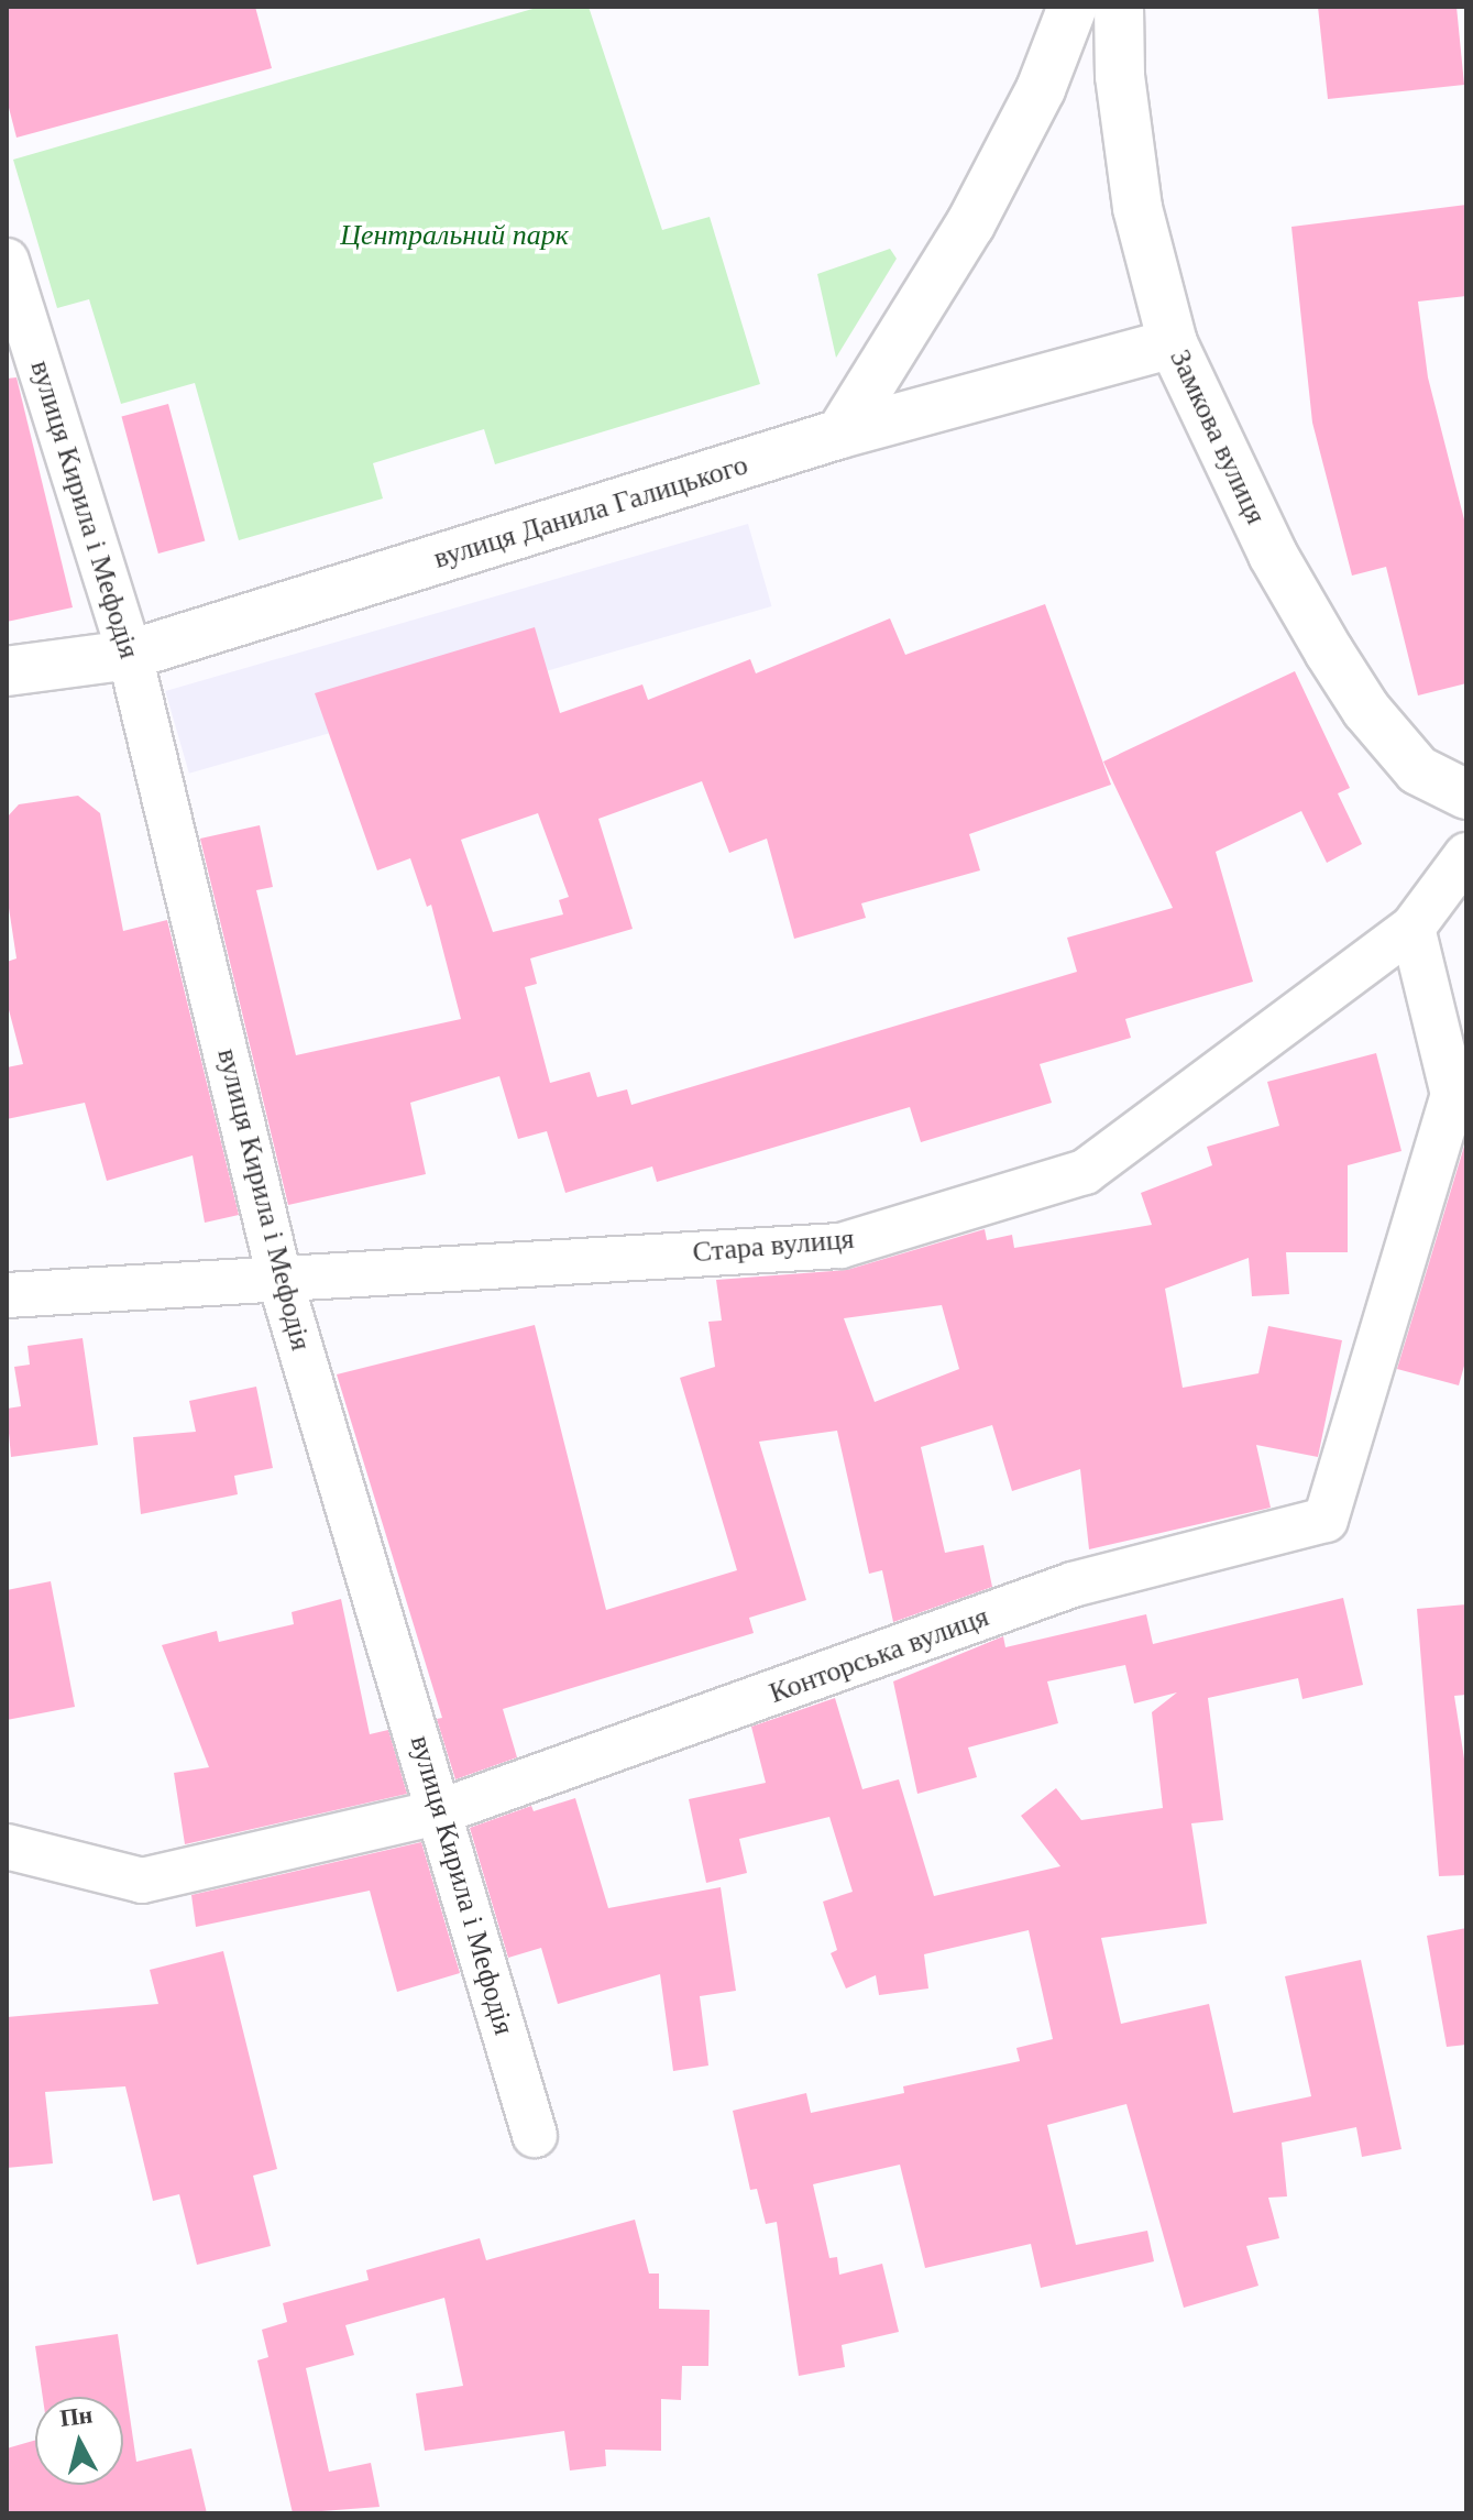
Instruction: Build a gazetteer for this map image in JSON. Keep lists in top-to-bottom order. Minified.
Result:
{"streets":{"main road":["Замкова вулиця","вулиця Данила Галицького"],"street":["вулиця Кирила і Мефодія","Стара вулиця","Конторська вулиця"]},"crossings":[["Замкова вулиця","вулиця Данила Галицького"],["вулиця Кирила і Мефодія","вулиця Данила Галицького"],["вулиця Кирила і Мефодія","Стара вулиця"],["вулиця Кирила і Мефодія","Конторська вулиця"]],"parks":["Центральний парк"],"north":"top"}
